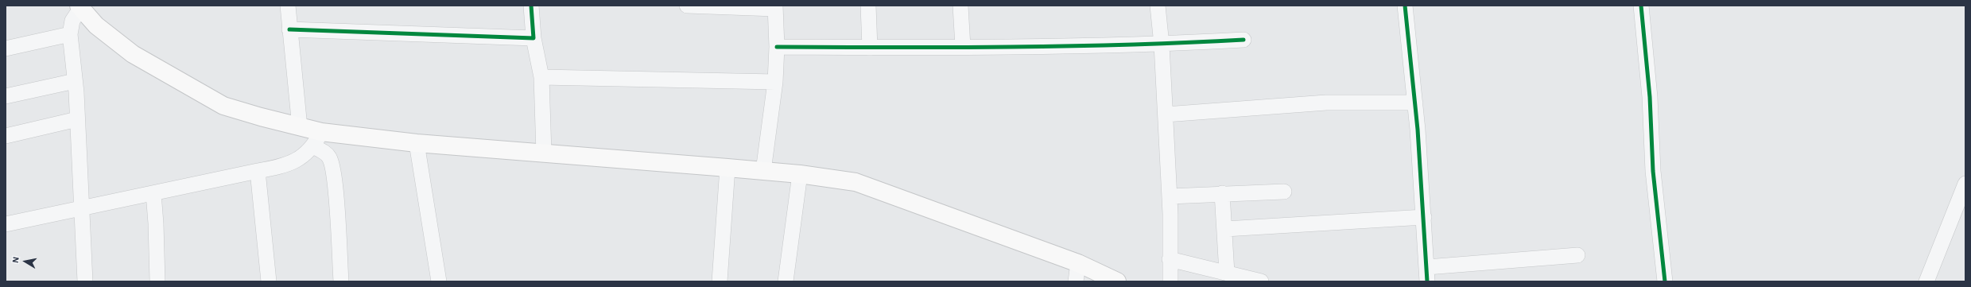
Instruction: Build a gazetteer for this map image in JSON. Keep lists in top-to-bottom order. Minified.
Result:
{"north":"left"}
